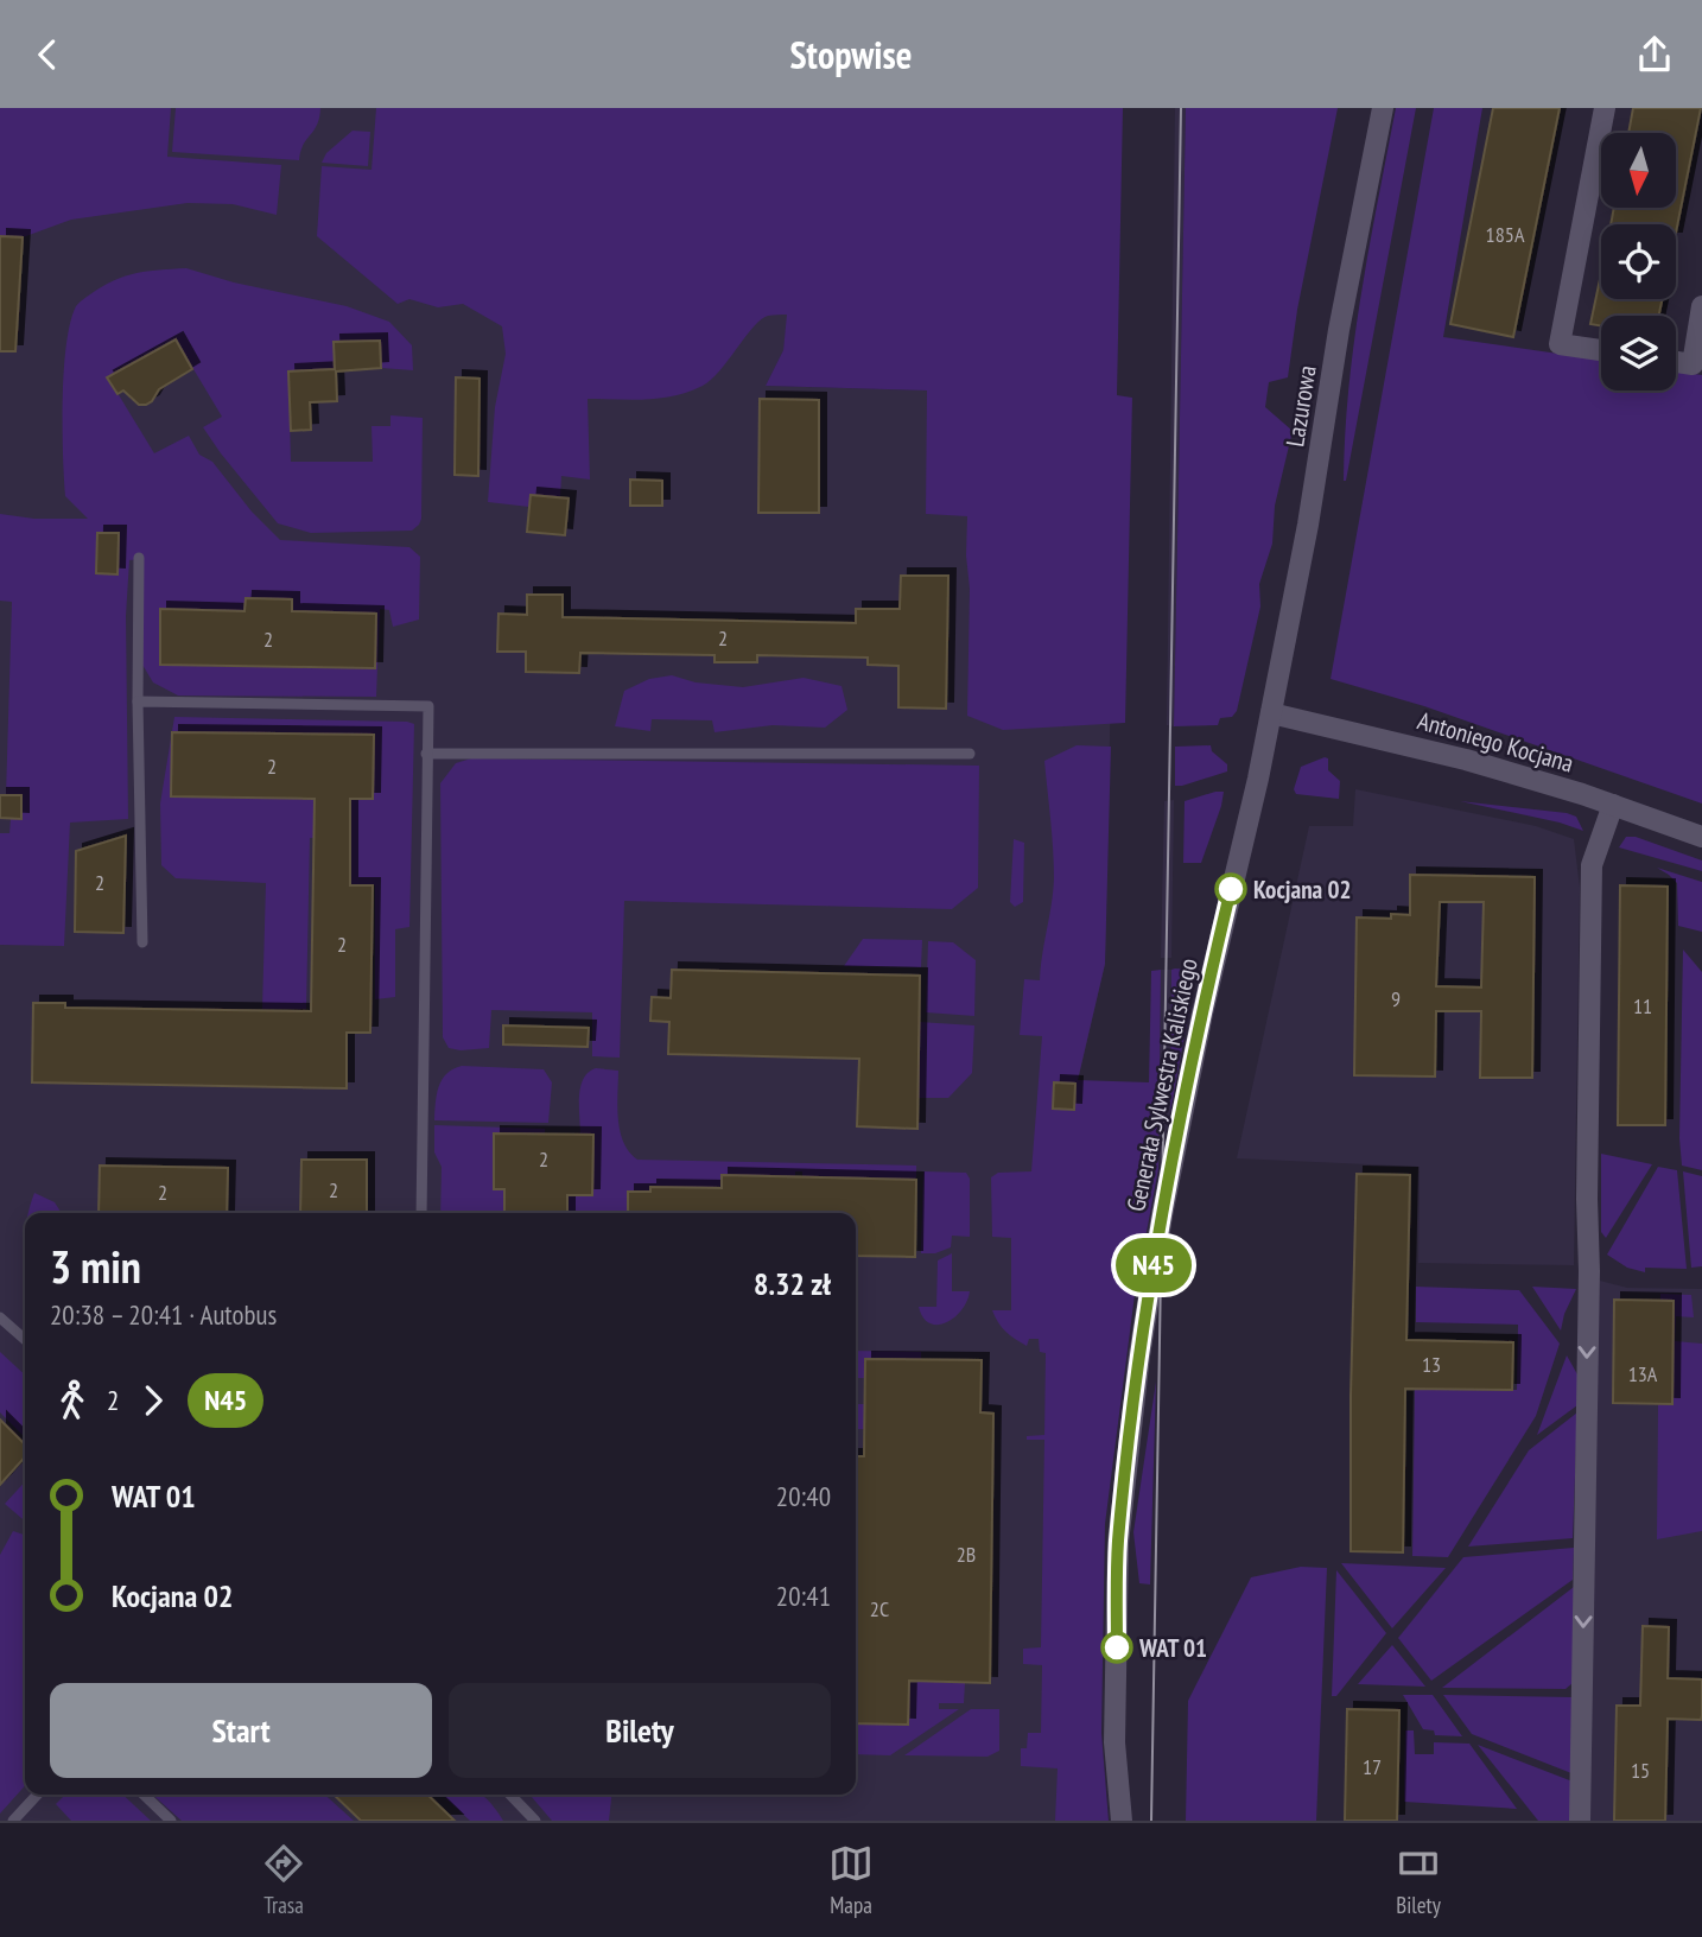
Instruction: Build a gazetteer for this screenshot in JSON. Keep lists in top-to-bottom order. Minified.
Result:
{"streets":{"street":["Lazurowa","Antoniego Kocjana","Generała Sylwestra Kaliskiego"]},"crossings":[["Lazurowa","Antoniego Kocjana"],["Lazurowa","Generała Sylwestra Kaliskiego"],["Antoniego Kocjana","Generała Sylwestra Kaliskiego"]],"places":["Kocjana 02","WAT 01"],"lines":["bus line N45"],"house_numbers":["185A","2","2","2","2","2","9","11","2","2","2","13","13A","2B","2C","17","15"],"north":"bottom","page":{"header":"Stopwise","on_map":"N45","heading":["3 min","20:38 – 20:41 · Autobus","8.32 zł"],"legs":["2","N45"],"list":[{"name":"WAT 01","value":"20:40"},{"name":"Kocjana 02","value":"20:41"}],"buttons":["Start","Bilety"],"tabs":["Trasa","Mapa","Bilety"]}}
